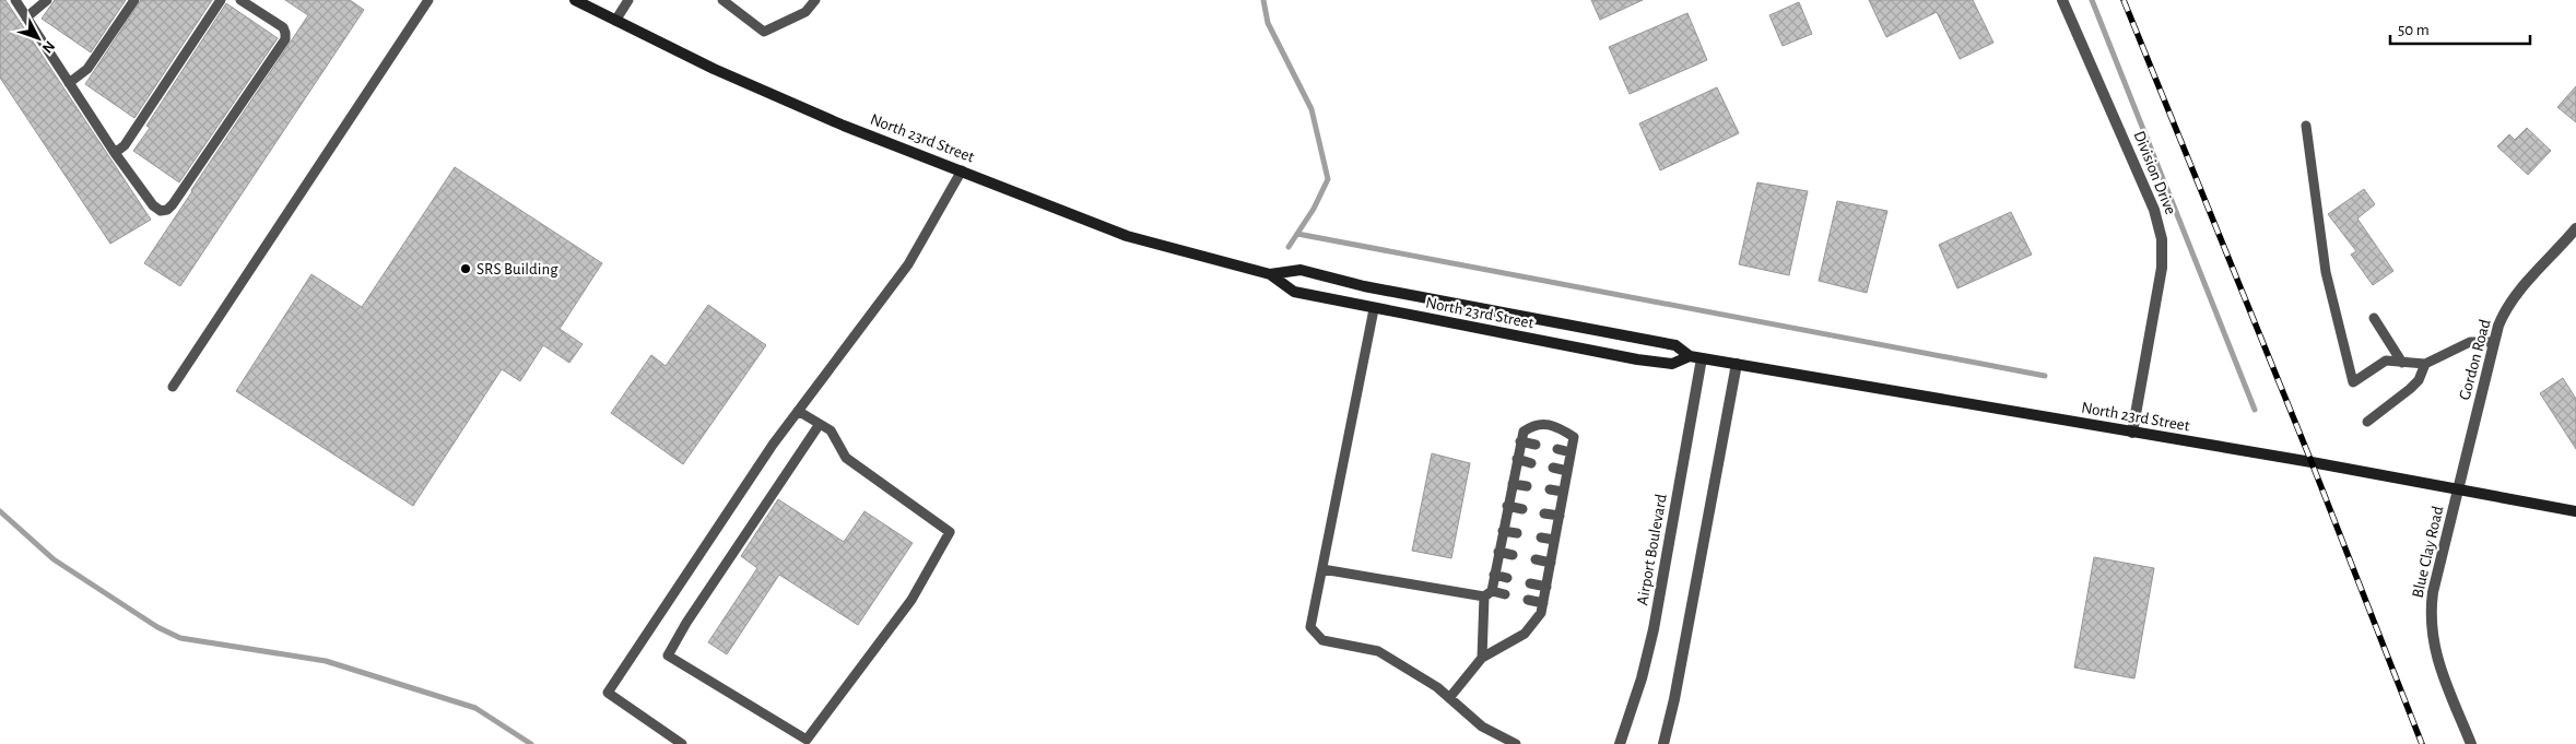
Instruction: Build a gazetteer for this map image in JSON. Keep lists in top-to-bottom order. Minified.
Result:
{"streets":{"main road":["North 23rd Street"],"street":["Division Drive","Gordon Road","Airport Boulevard","Blue Clay Road"]},"crossings":[["North 23rd Street","Division Drive"],["North 23rd Street","Gordon Road"],["North 23rd Street","Airport Boulevard"],["North 23rd Street","Blue Clay Road"],["Gordon Road","Blue Clay Road"]],"places":["SRS Building"],"scale_bar":"50 m","north":"bottom right"}
